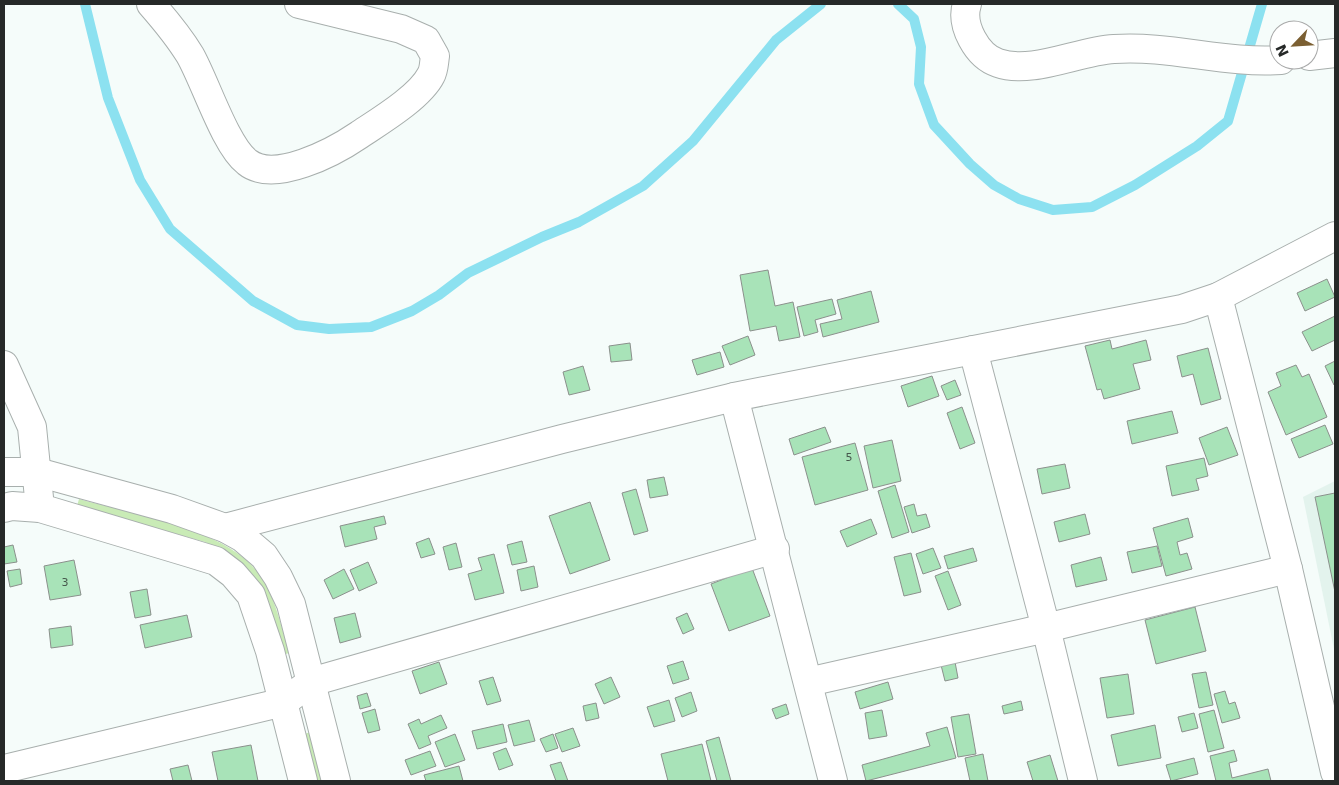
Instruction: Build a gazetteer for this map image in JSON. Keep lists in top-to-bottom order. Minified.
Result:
{"house_numbers":["5","3"],"north":"bottom left"}
